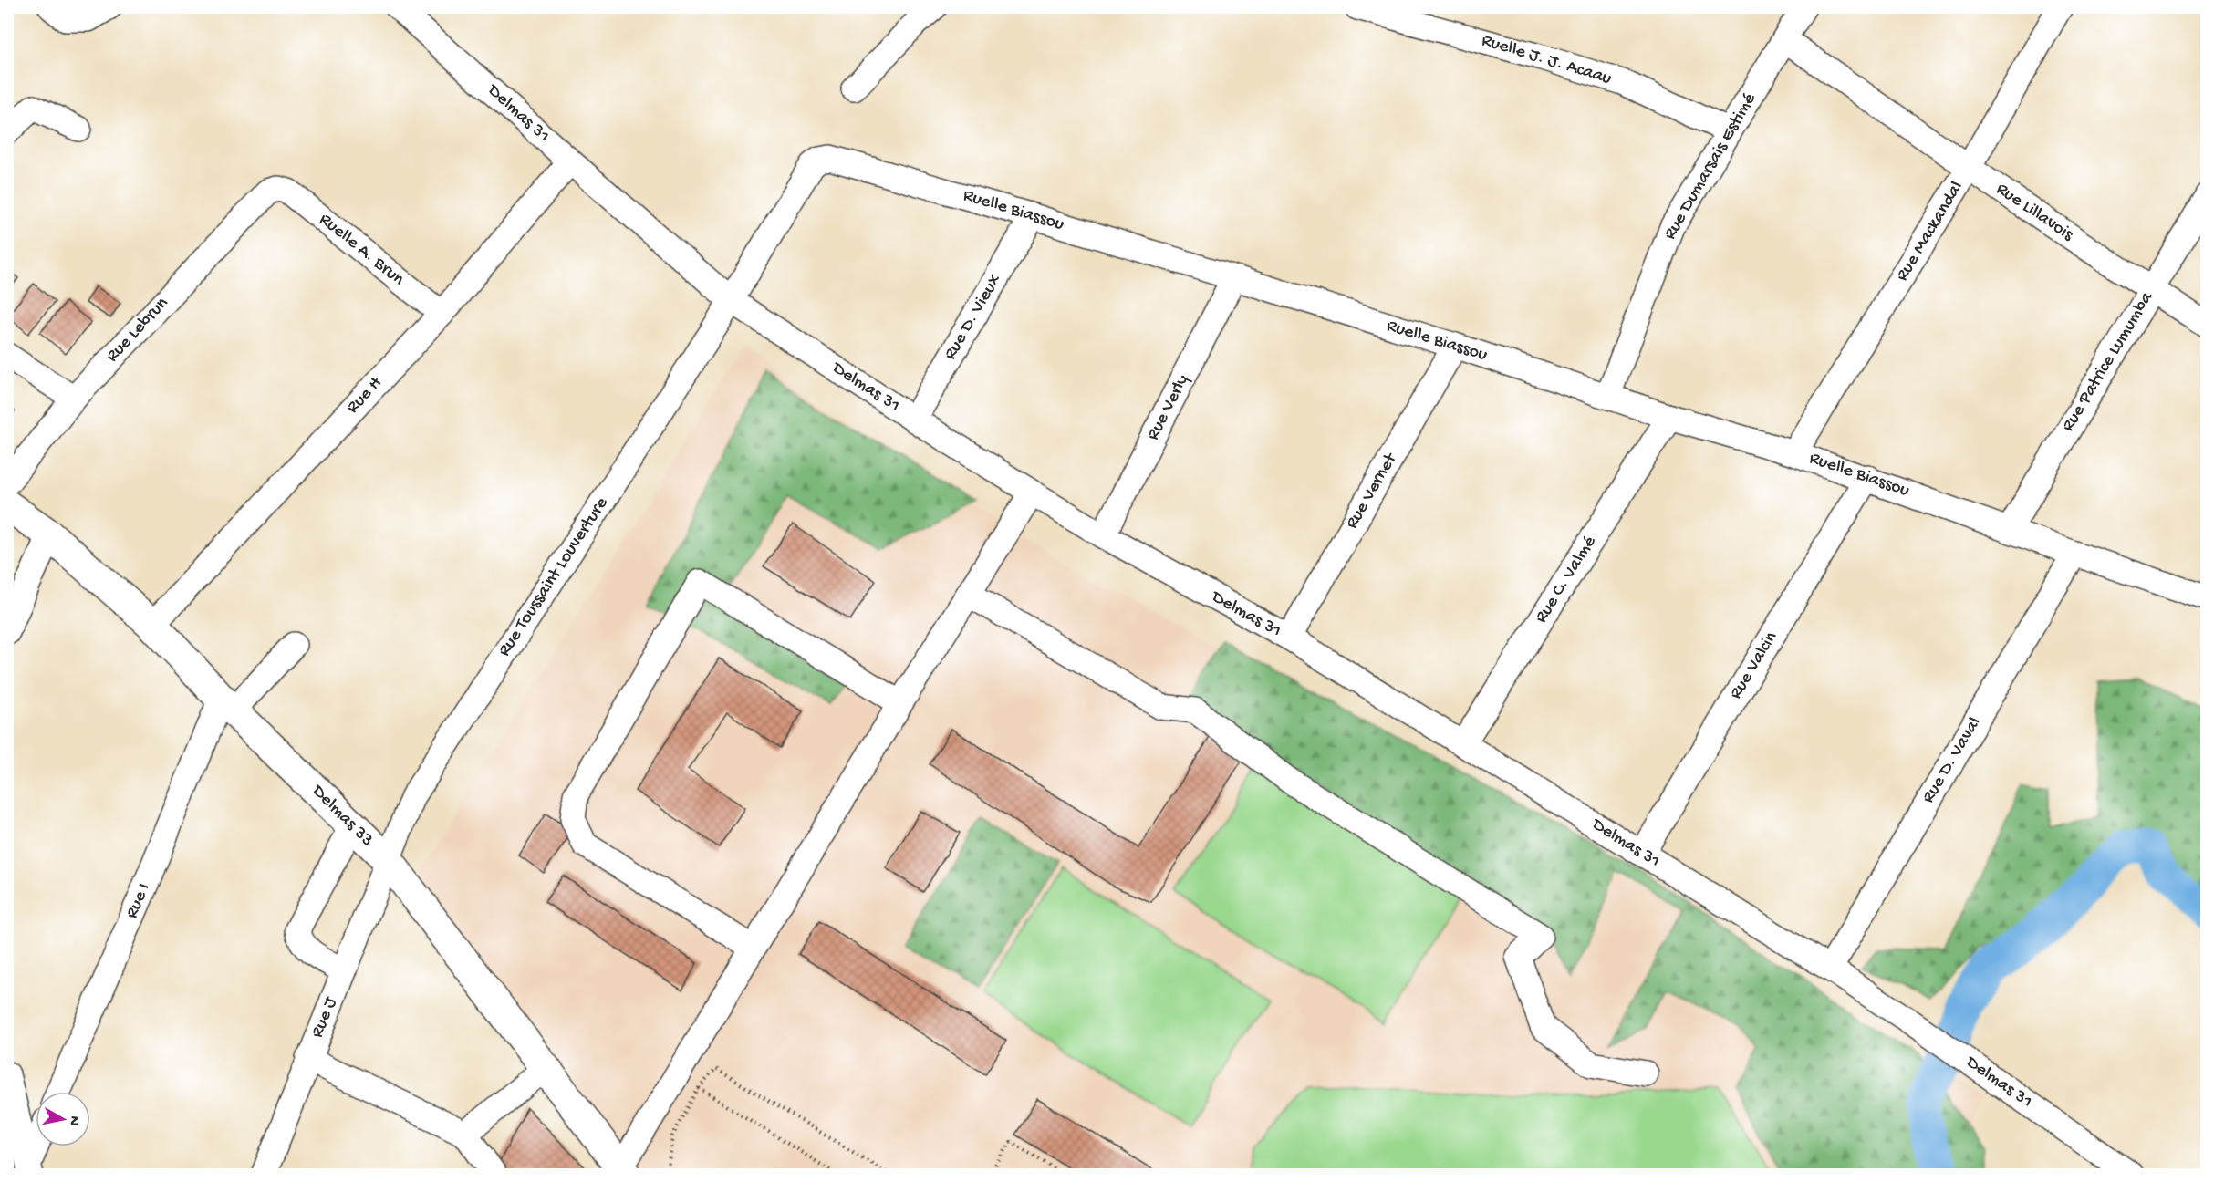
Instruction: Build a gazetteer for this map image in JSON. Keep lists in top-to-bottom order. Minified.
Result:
{"streets":{"main road":["Delmas 33"],"street":["Ruelle J. J. Acaau","Delmas 31","Rue Dumarsais Estimé","Ruelle Biassou","Rue Lillavois","Rue Mackandal","Ruelle A. Brun","Rue D. Vieux","Rue Lebrun","Rue Patrice Lumumba","Rue H","Rue Verly","Rue Vernet","Rue Toussaint Louverture","Rue C. Valmé","Rue Valcin","Rue D. Vaval","Rue I","Rue J"]},"crossings":[["Ruelle J. J. Acaau","Rue Dumarsais Estimé"],["Delmas 31","Ruelle Biassou"],["Delmas 31","Rue D. Vieux"],["Delmas 31","Rue H"],["Delmas 31","Rue Verly"],["Delmas 31","Rue Vernet"],["Delmas 31","Rue Toussaint Louverture"],["Delmas 31","Rue C. Valmé"],["Delmas 31","Rue Valcin"],["Delmas 31","Rue D. Vaval"],["Rue Dumarsais Estimé","Ruelle Biassou"],["Rue Dumarsais Estimé","Rue Lillavois"],["Ruelle Biassou","Rue Mackandal"],["Ruelle Biassou","Rue D. Vieux"],["Ruelle Biassou","Rue Patrice Lumumba"],["Ruelle Biassou","Rue Verly"],["Ruelle Biassou","Rue Vernet"],["Ruelle Biassou","Rue Toussaint Louverture"],["Ruelle Biassou","Rue C. Valmé"],["Ruelle Biassou","Rue Valcin"],["Ruelle Biassou","Rue D. Vaval"],["Rue Lillavois","Rue Mackandal"],["Rue Lillavois","Rue Patrice Lumumba"],["Ruelle A. Brun","Rue Lebrun"],["Ruelle A. Brun","Rue H"],["Rue H","Delmas 33"],["Rue Toussaint Louverture","Delmas 33"],["Rue Toussaint Louverture","Rue J"],["Delmas 33","Rue I"],["Delmas 33","Rue J"]],"north":"right"}
